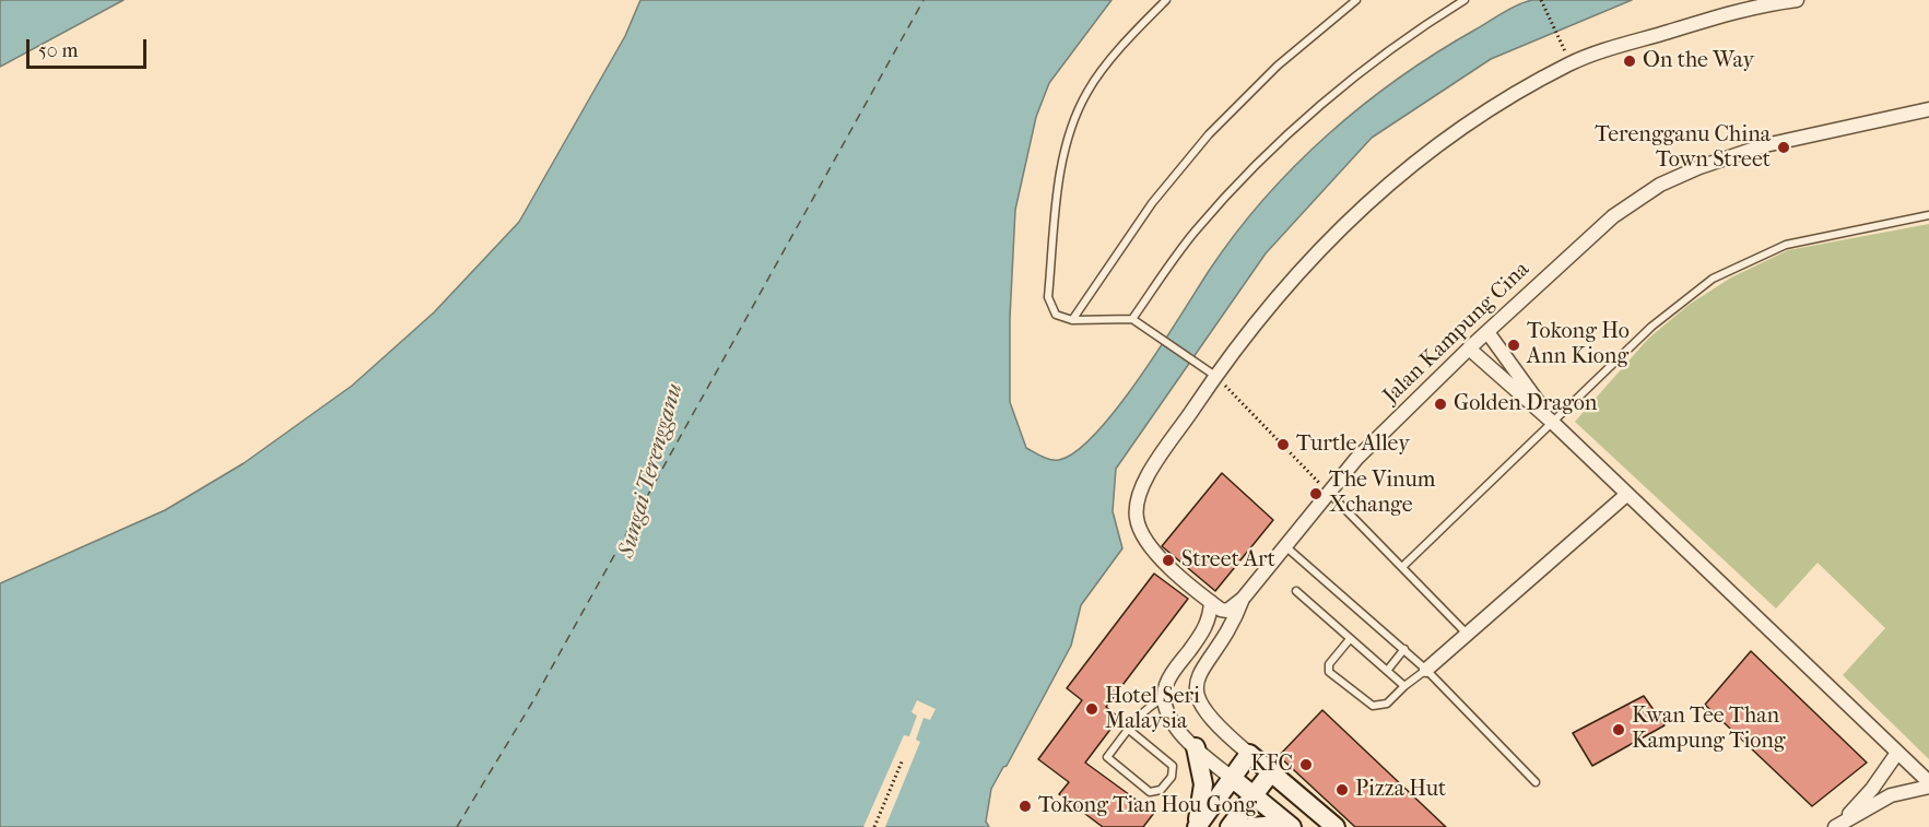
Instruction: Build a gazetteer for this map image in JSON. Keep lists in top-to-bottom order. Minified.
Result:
{"streets":{"street":["Jalan Kampung Cina"]},"water":["Sungai Terengganu"],"places":["On the Way","Terengganu China Town Street","Tokong Ho Ann Kiong","Golden Dragon","Turtle Alley","The Vinum Xchange","Street Art","Hotel Seri Malaysia","Kwan Tee Than Kampung Tiong","KFC","Pizza Hut","Tokong Tian Hou Gong"],"scale_bar":"50 m"}
